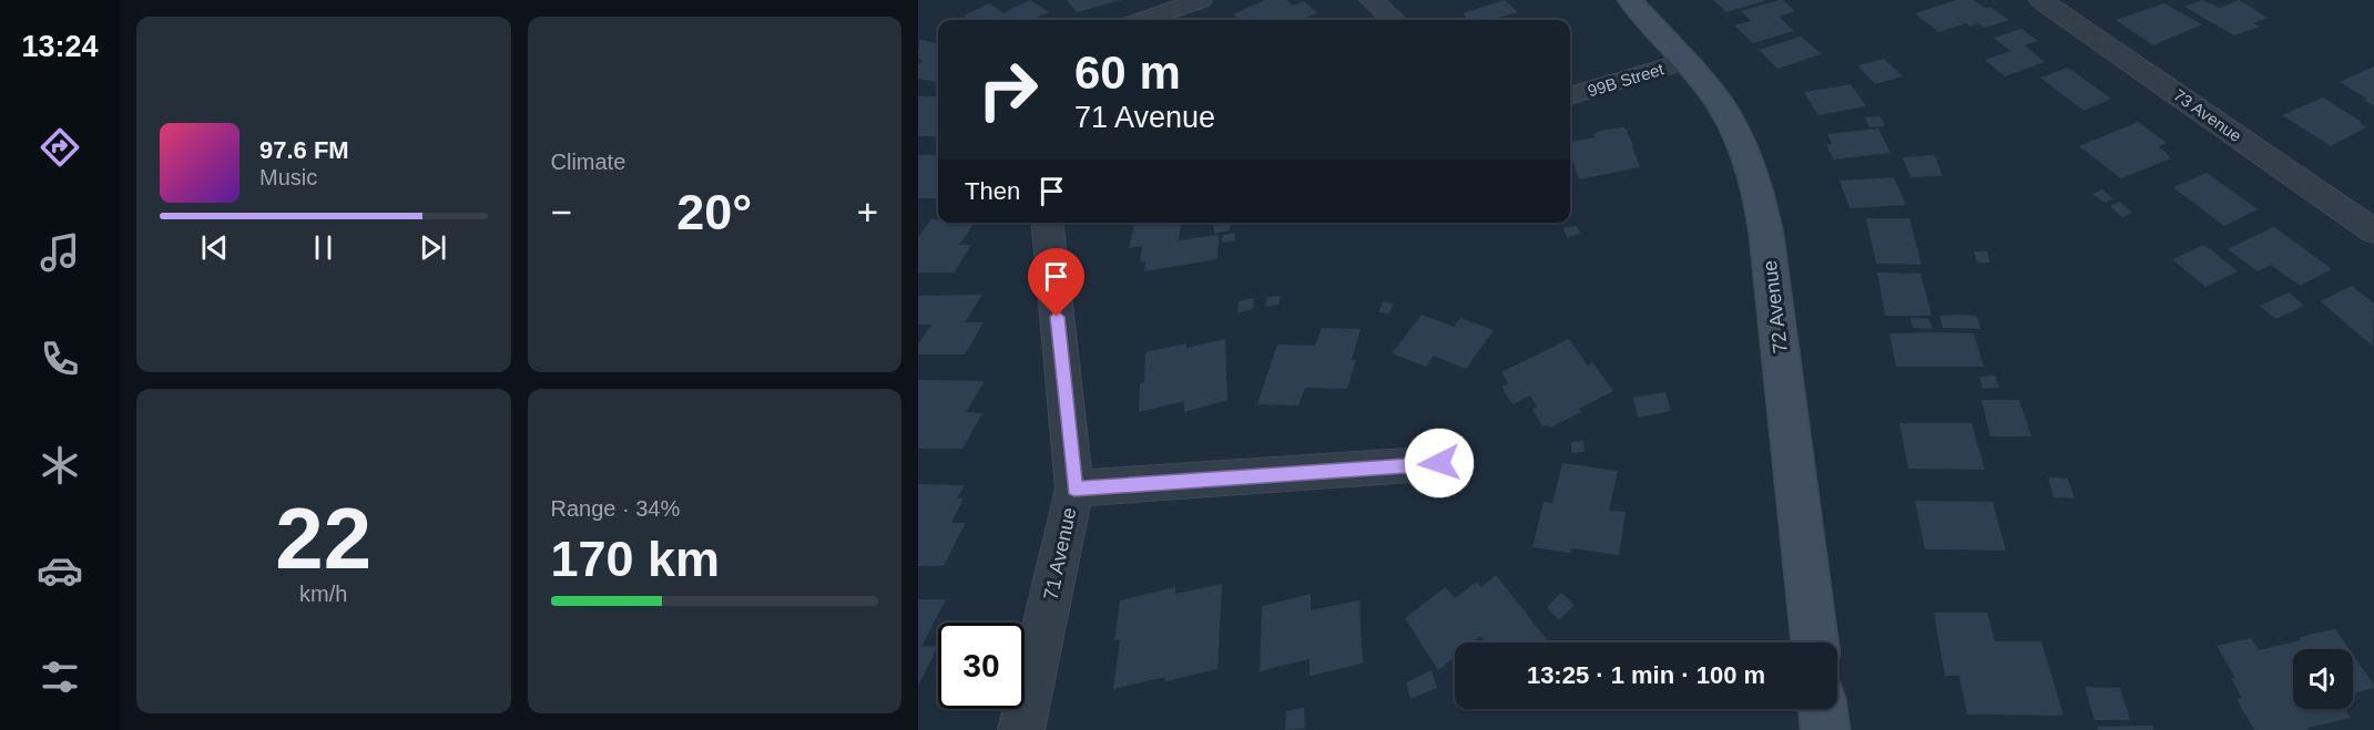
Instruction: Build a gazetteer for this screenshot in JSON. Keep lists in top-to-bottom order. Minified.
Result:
{"streets":{"street":["99B Street","73 Avenue","72 Avenue","71 Avenue"]},"crossings":[["99B Street","72 Avenue"]],"page":{"tabs":"13:24","tile":["Climate",["22","km/h"],["Range · 34%","170 km"]],"turn":["60 m","71 Avenue"],"song":["97.6 FM","Music"],"then":"Then","heat":["−","20°","+"],"limit":"30","trip":"13:25 · 1 min · 100 m"}}
